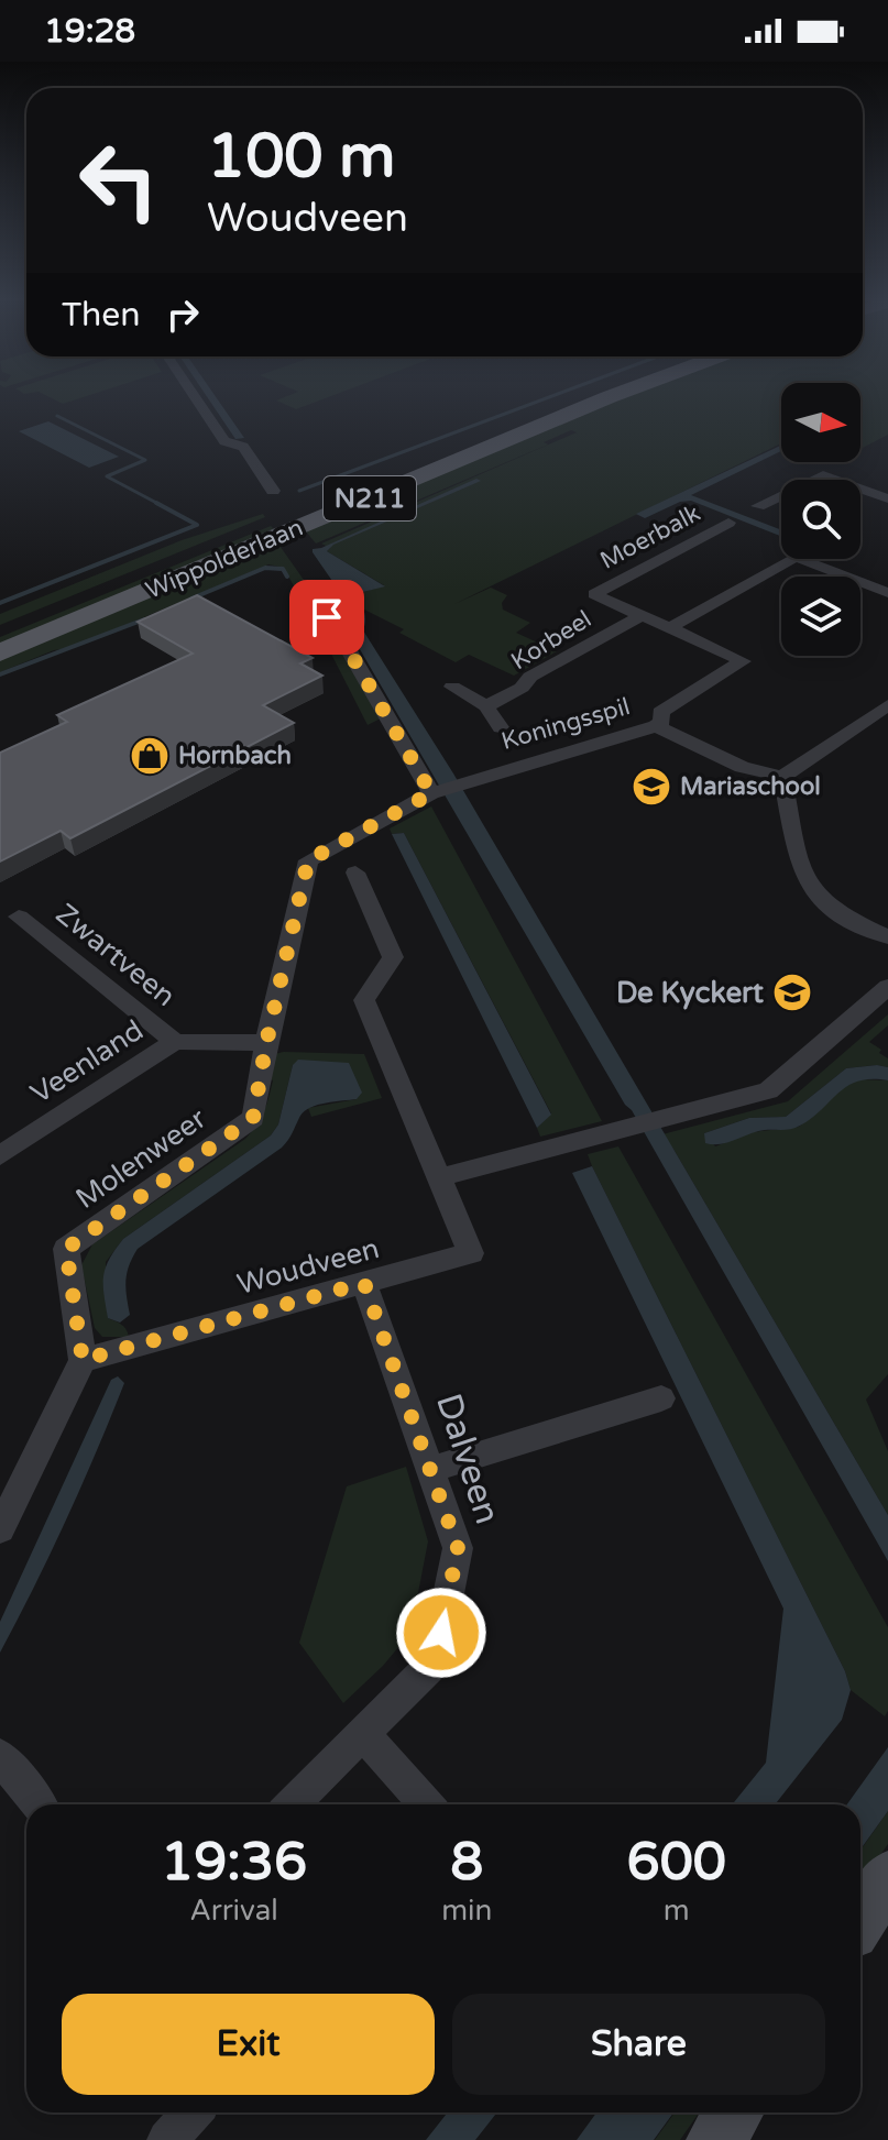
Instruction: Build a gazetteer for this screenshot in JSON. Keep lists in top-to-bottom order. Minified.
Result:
{"streets":{"main road":["N211","Wippolderlaan"],"street":["Moerbalk","Korbeel","Koningsspil","Zwartveen","Veenland","Molenweer","Woudveen","Dalveen"]},"crossings":[["Moerbalk","Korbeel"],["Koningsspil","Molenweer"],["Zwartveen","Veenland"],["Veenland","Molenweer"],["Molenweer","Woudveen"],["Woudveen","Dalveen"]],"places":{"shop":["Hornbach"],"school or university":["Mariaschool","De Kyckert"]},"north":"right","page":{"status":"19:28","turn":["100 m","Woudveen"],"then":"Then","eta":["19:36","Arrival","8","min","600","m"],"buttons":["Exit","Share"]}}
